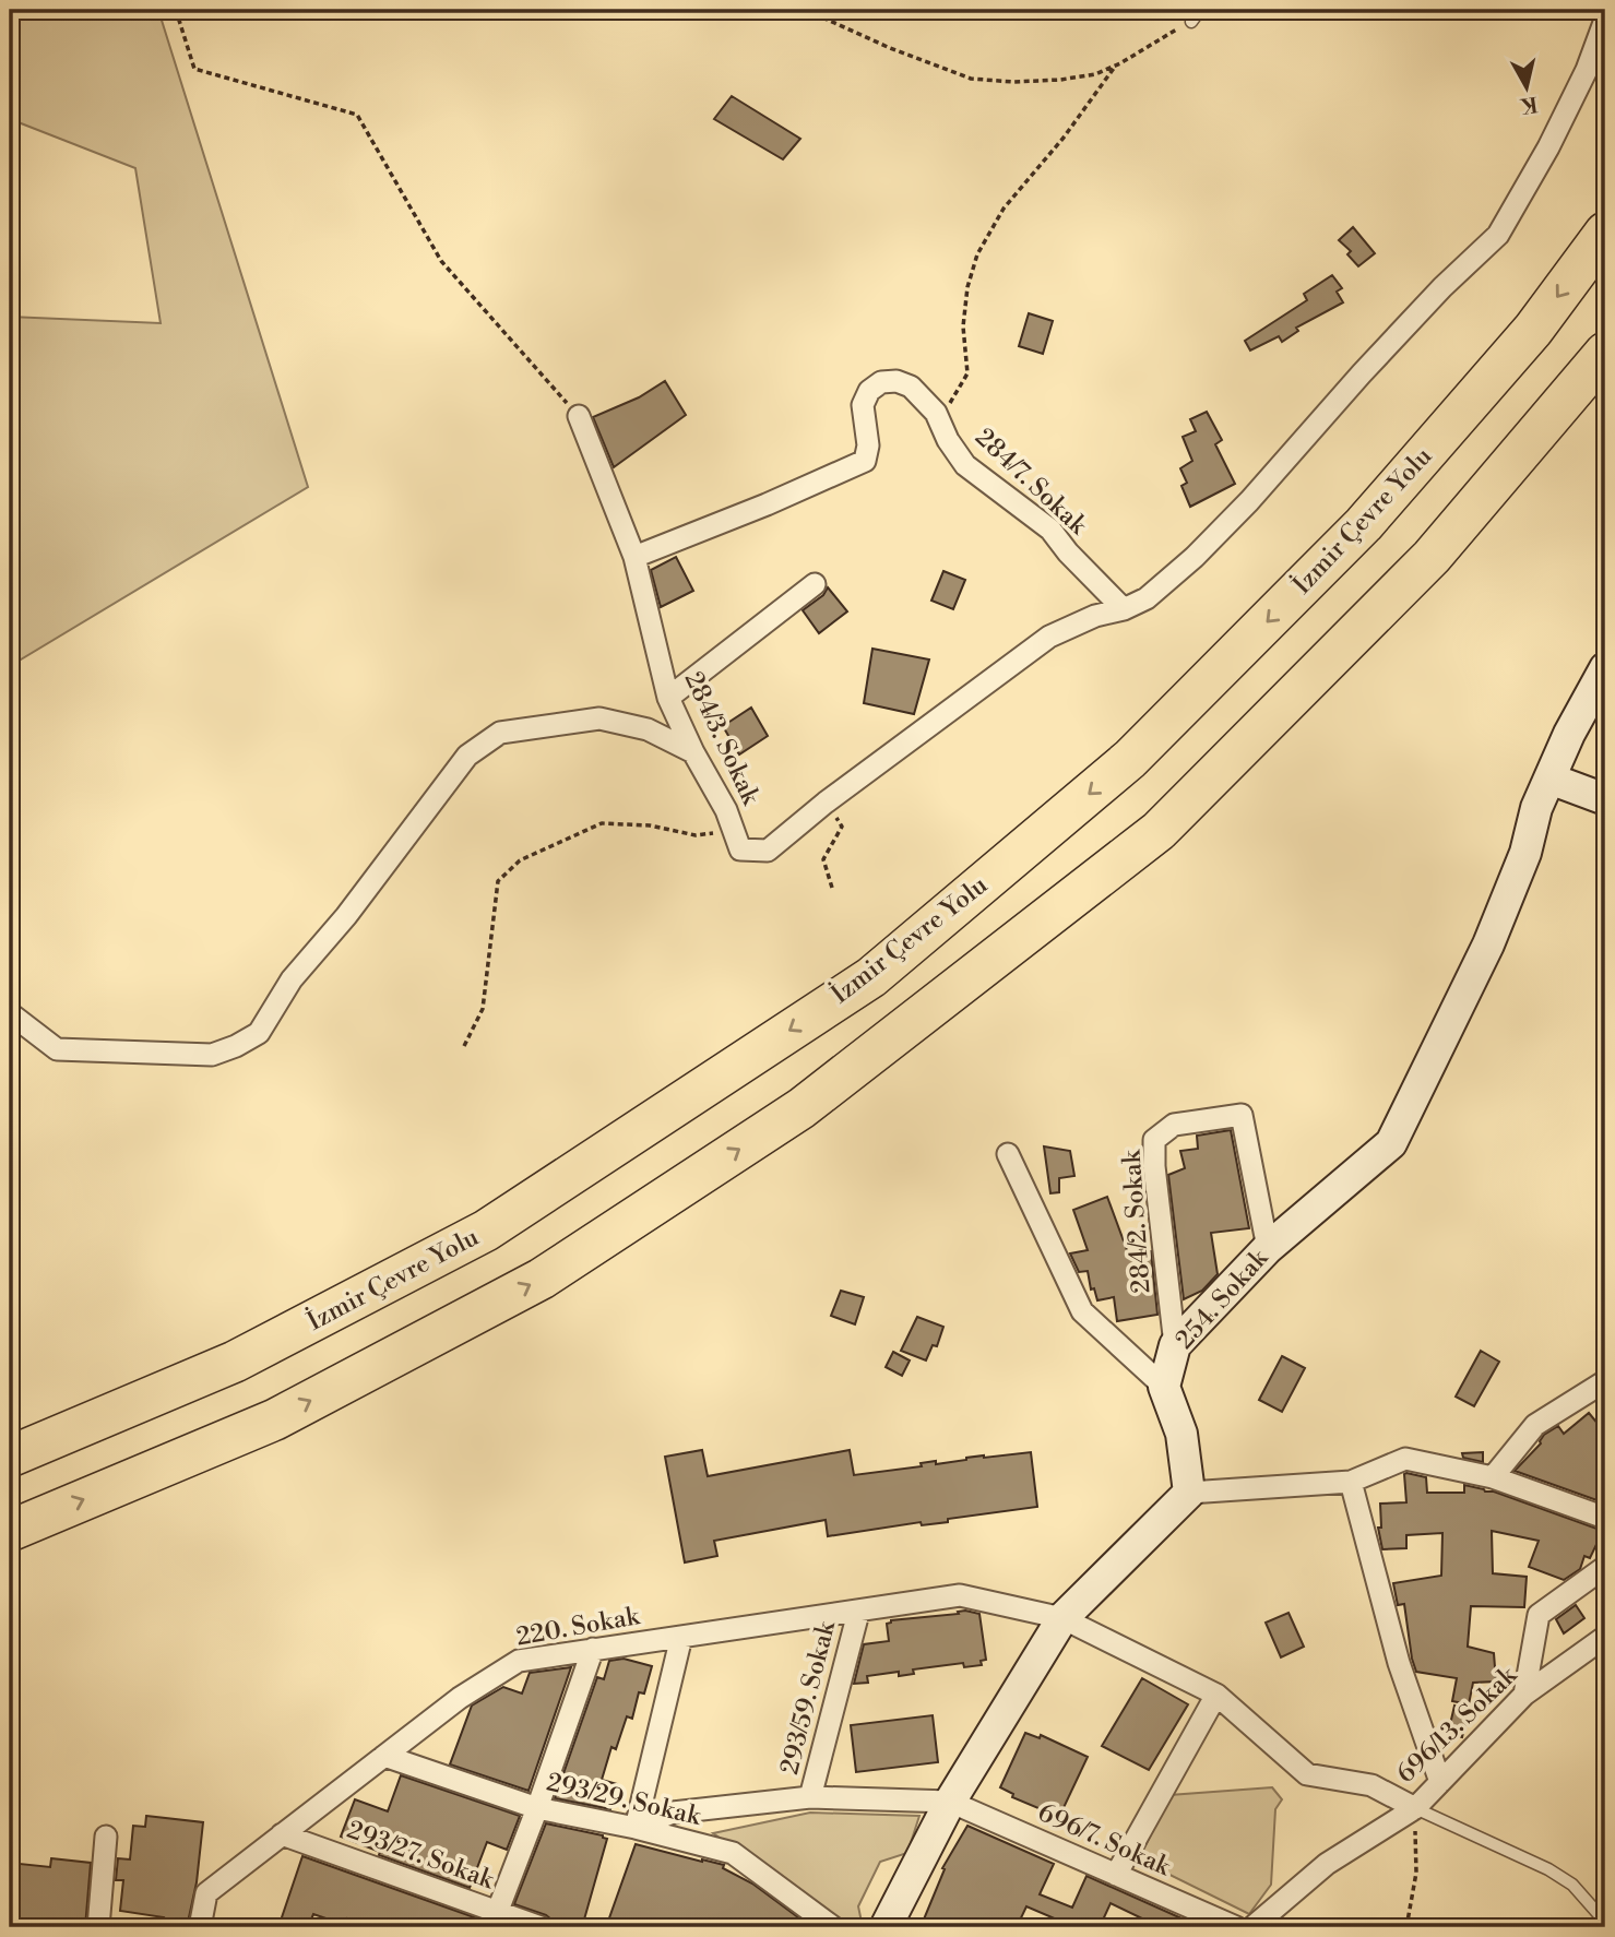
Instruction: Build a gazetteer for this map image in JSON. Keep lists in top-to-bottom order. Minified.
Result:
{"streets":{"highway":["İzmir Çevre Yolu"],"street":["284/7. Sokak","284/3. Sokak","284/2. Sokak","254. Sokak","220. Sokak","293/59. Sokak","696/13. Sokak","293/29. Sokak","696/7. Sokak","293/27. Sokak"]},"crossings":[["284/7. Sokak","284/3. Sokak"],["284/2. Sokak","254. Sokak"],["220. Sokak","293/59. Sokak"],["220. Sokak","696/13. Sokak"],["220. Sokak","293/29. Sokak"],["220. Sokak","293/27. Sokak"]],"north":"bottom"}
